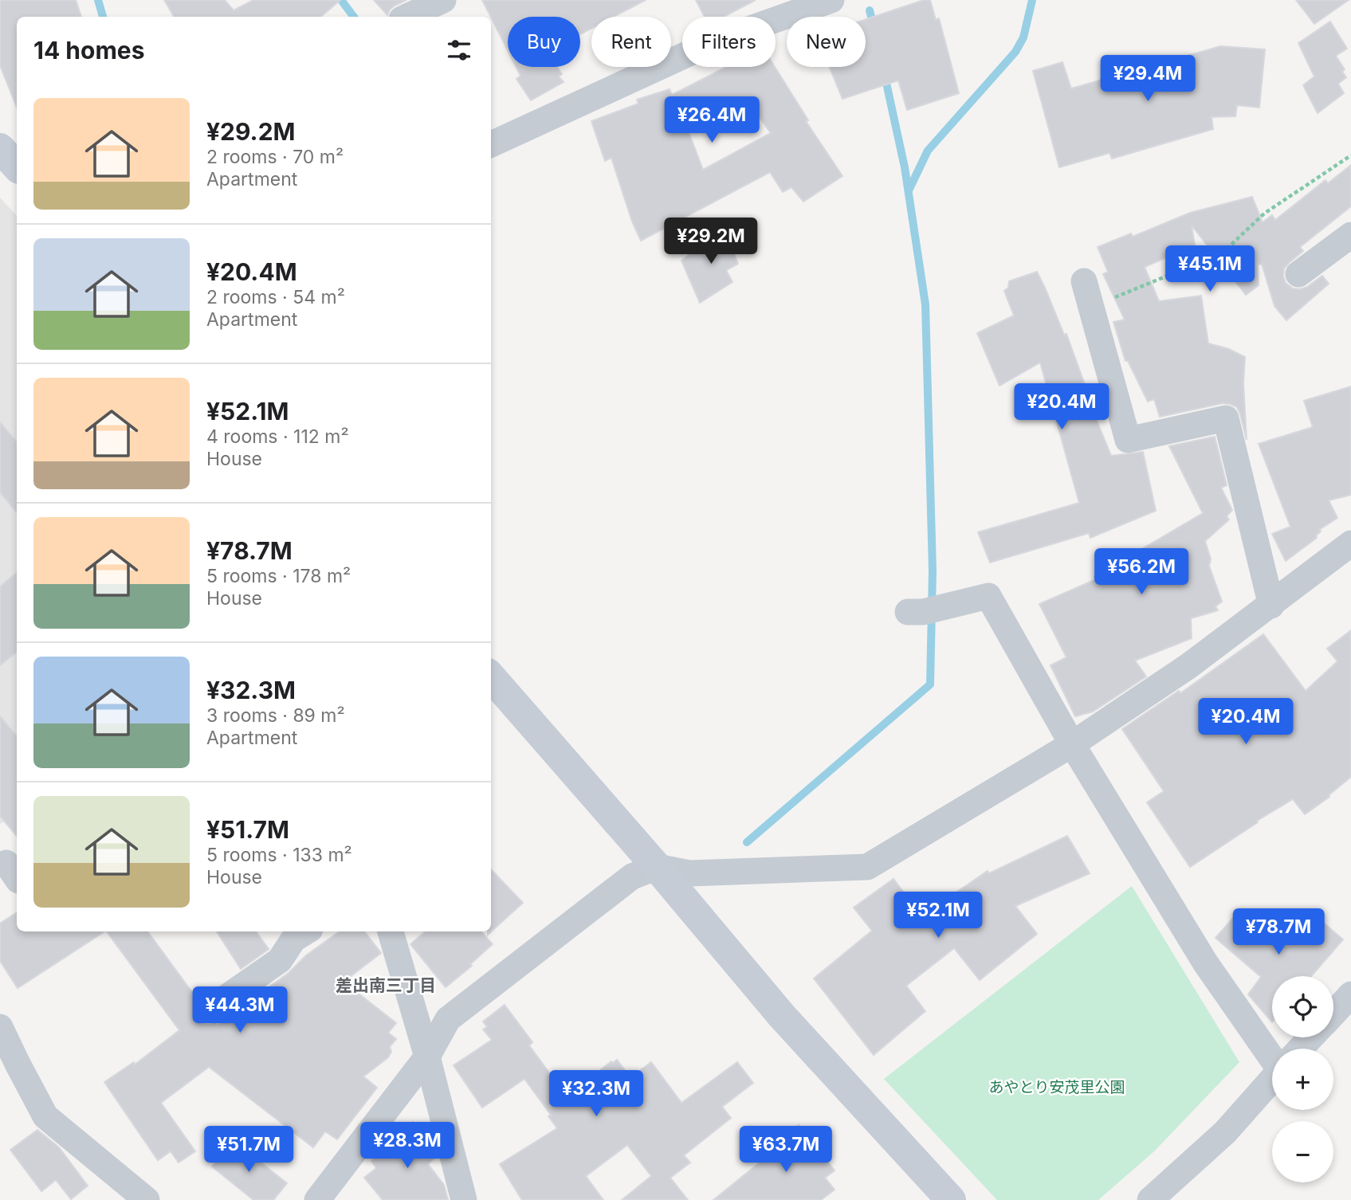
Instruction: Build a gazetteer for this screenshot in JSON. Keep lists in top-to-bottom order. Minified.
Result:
{"districts":["差出南三丁目"],"parks":["あやとり安茂里公園"],"page":{"chip":["Buy","Rent","Filters","New"],"heading":"14 homes","price":["¥29.4M","¥26.4M","¥29.2M","¥45.1M","¥20.4M","¥56.2M","¥20.4M","¥52.1M","¥78.7M","¥44.3M","¥32.3M","¥28.3M","¥51.7M","¥63.7M"],"list":[{"name":"¥29.2M","note":"2 rooms · 70 m² · Apartment"},{"name":"¥20.4M","note":"2 rooms · 54 m² · Apartment"},{"name":"¥52.1M","note":"4 rooms · 112 m² · House"},{"name":"¥78.7M","note":"5 rooms · 178 m² · House"},{"name":"¥32.3M","note":"3 rooms · 89 m² · Apartment"},{"name":"¥51.7M","note":"5 rooms · 133 m² · House"}],"map_buttons":["+","−"]}}
